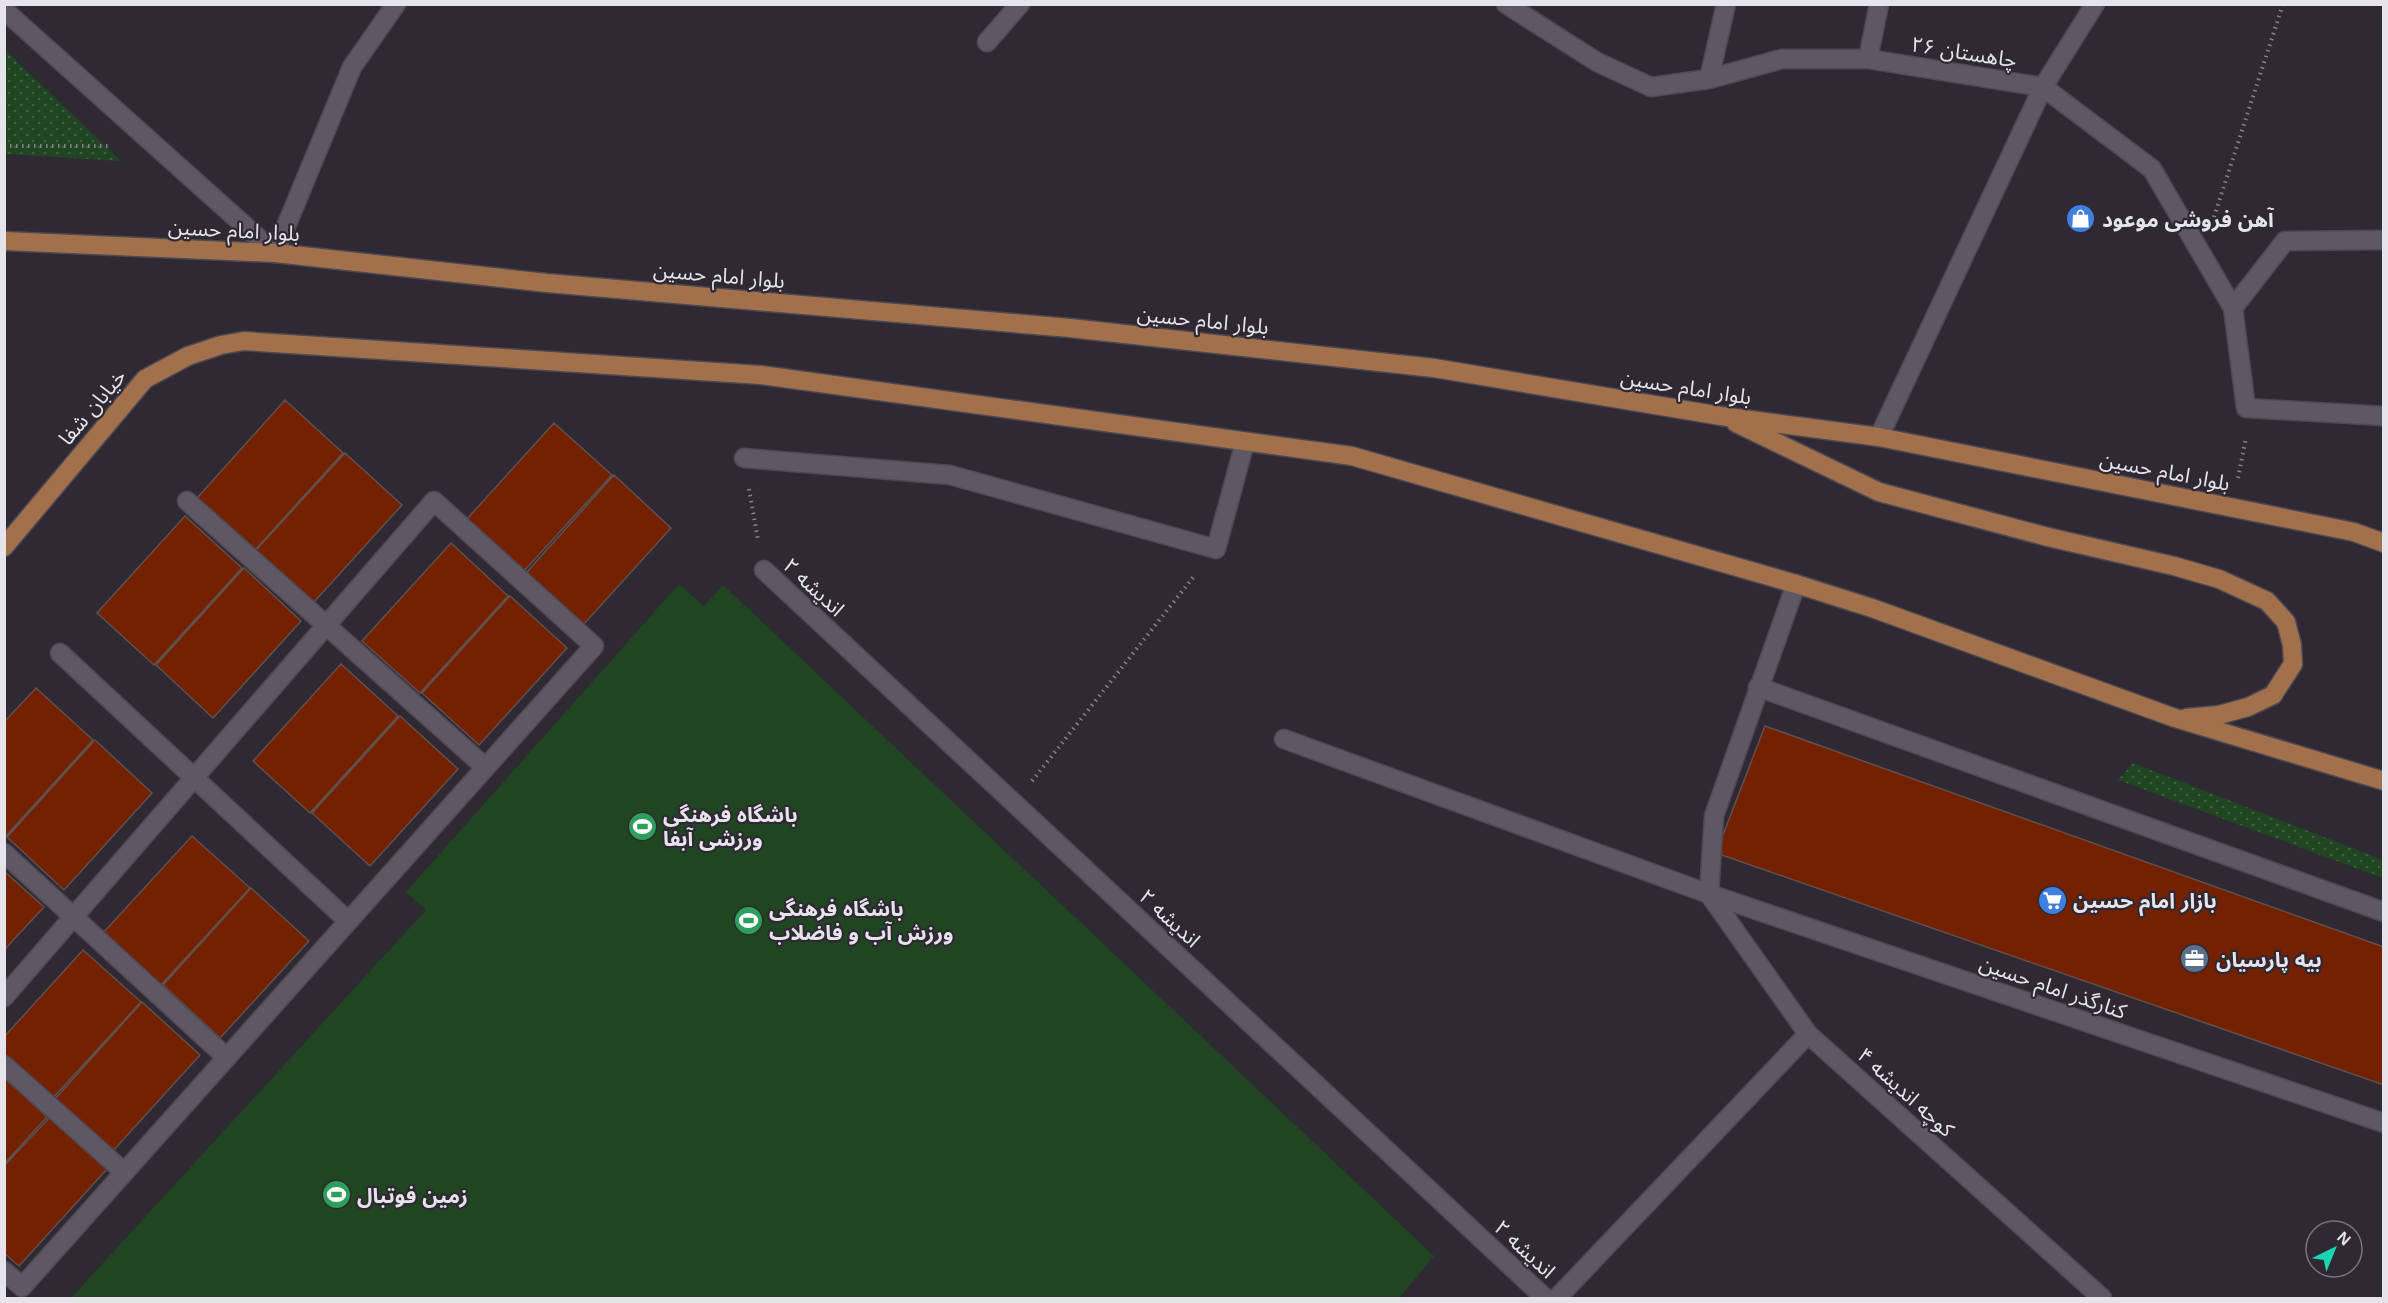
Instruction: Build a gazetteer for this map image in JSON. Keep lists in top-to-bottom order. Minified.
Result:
{"streets":{"main road":["بلوار امام حسین","خیابان شفا"],"street":["چاهستان ۲۶","اندیشه ۲","کنارگذر امام حسین","کوچه اندیشه ۴"]},"crossings":[["کنارگذر امام حسین","کوچه اندیشه ۴"]],"places":{"shop":["آهن فروشی موعود"],"sports":["باشگاه فرهنگی ورزشی آبفا","باشگاه فرهنگی ورزش آب و فاضلاب","زمین فوتبال"],"supermarket":["بازار امام حسین"],"office":["بیه پارسیان"]},"north":"top right"}
